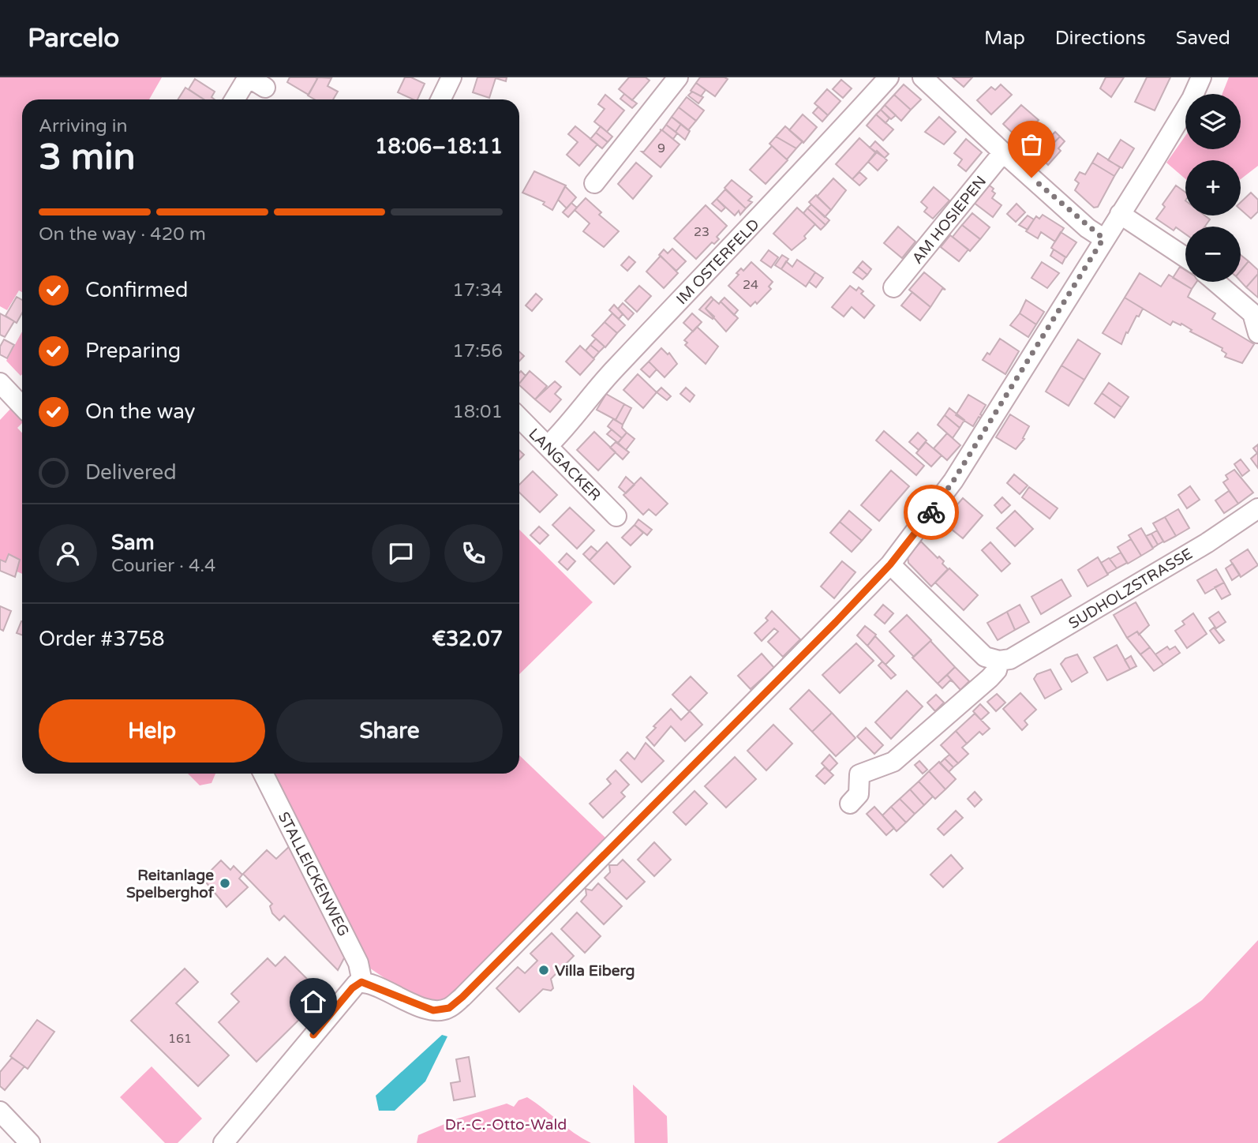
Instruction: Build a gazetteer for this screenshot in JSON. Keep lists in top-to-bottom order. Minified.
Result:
{"streets":{"street":["AM HOSIEPEN","IM OSTERFELD","LANGACKER","SUDHOLZSTRASSE","STALLEICKENWEG"]},"crossings":[["IM OSTERFELD","LANGACKER"]],"parks":["Dr.-C.-Otto-Wald"],"places":["Reitanlage Spelberghof","Villa Eiberg"],"house_numbers":["9","23","24","161"],"page":{"header":"Parcelo","nav":["Map","Directions","Saved"],"map_buttons":["+","−"],"heading":["3 min","Arriving in","18:06–18:11"],"panel":["Sam","Courier · 4.4","Order #3758","€32.07"],"bar":"On the way · 420 m","list":[["Confirmed","17:34"],["Preparing","17:56"],["On the way","18:01"],"Delivered"],"buttons":["Help","Share"]}}
